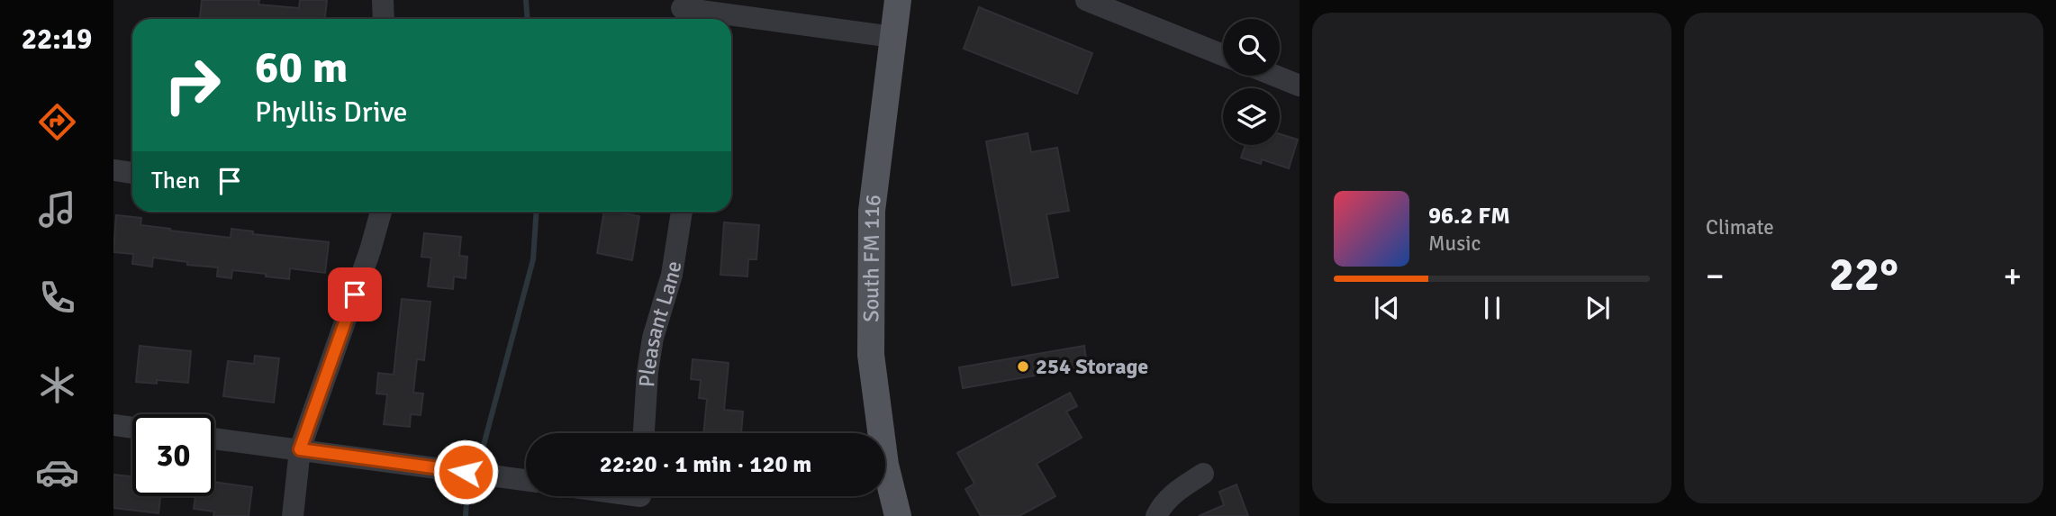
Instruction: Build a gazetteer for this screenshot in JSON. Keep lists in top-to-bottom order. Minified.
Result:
{"streets":{"main road":["South FM 116"],"street":["Pleasant Lane"]},"places":["254 Storage"],"page":{"tabs":"22:19","tile":"Climate","turn":["60 m","Phyllis Drive"],"then":"Then","song":["96.2 FM","Music"],"heat":["−","22°","+"],"limit":"30","trip":"22:20 · 1 min · 120 m"}}
